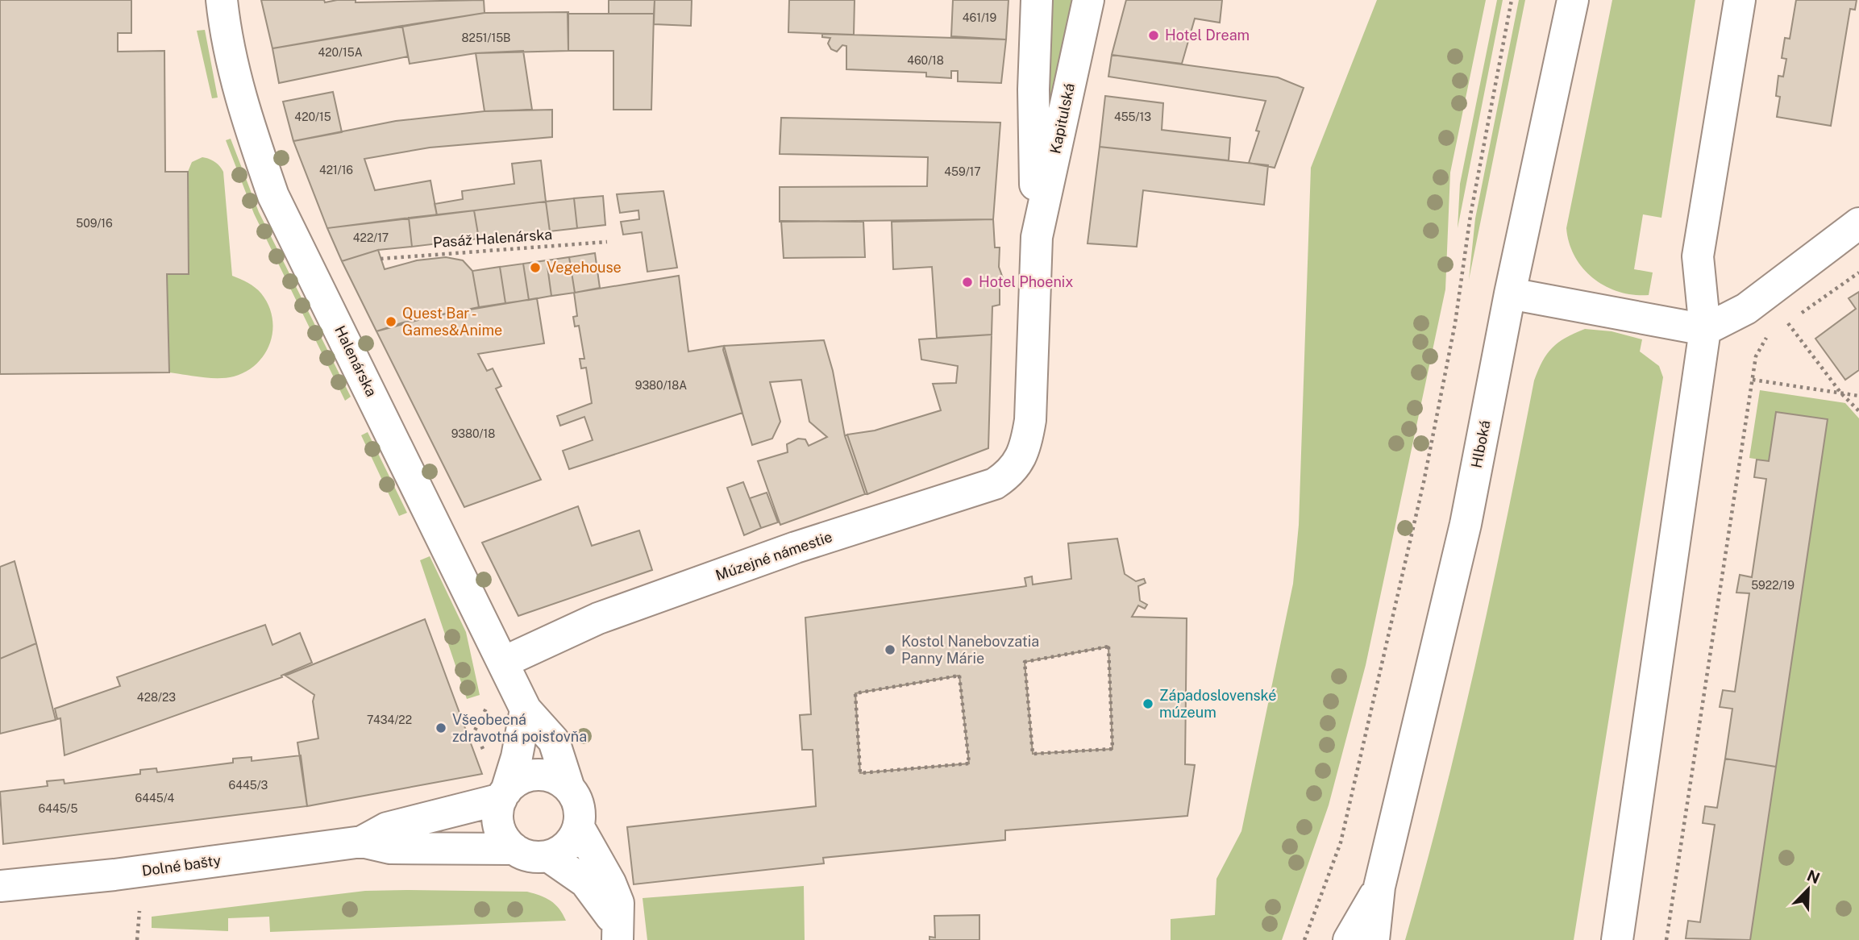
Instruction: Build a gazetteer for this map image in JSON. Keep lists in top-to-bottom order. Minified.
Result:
{"streets":{"street":["Kapitulská","Halenárska","Hlboká","Múzejné námestie","Dolné bašty"],"path":["Pasáž Halenárska"]},"crossings":[["Kapitulská","Múzejné námestie"],["Halenárska","Múzejné námestie"],["Halenárska","Dolné bašty"]],"places":["Hotel Dream","Vegehouse","Hotel Phoenix","Quest Bar - Games&Anime","Kostol Nanebovzatia Panny Márie","Západoslovenské múzeum","Všeobecná zdravotná poisťovňa"],"house_numbers":["461/19","8251/15B","420/15A","460/18","420/15","455/13","421/16","459/17","509/16","422/17","9380/18A","9380/18","5922/19","428/23","7434/22","6445/3","6445/4","6445/5"],"north":"top right"}
